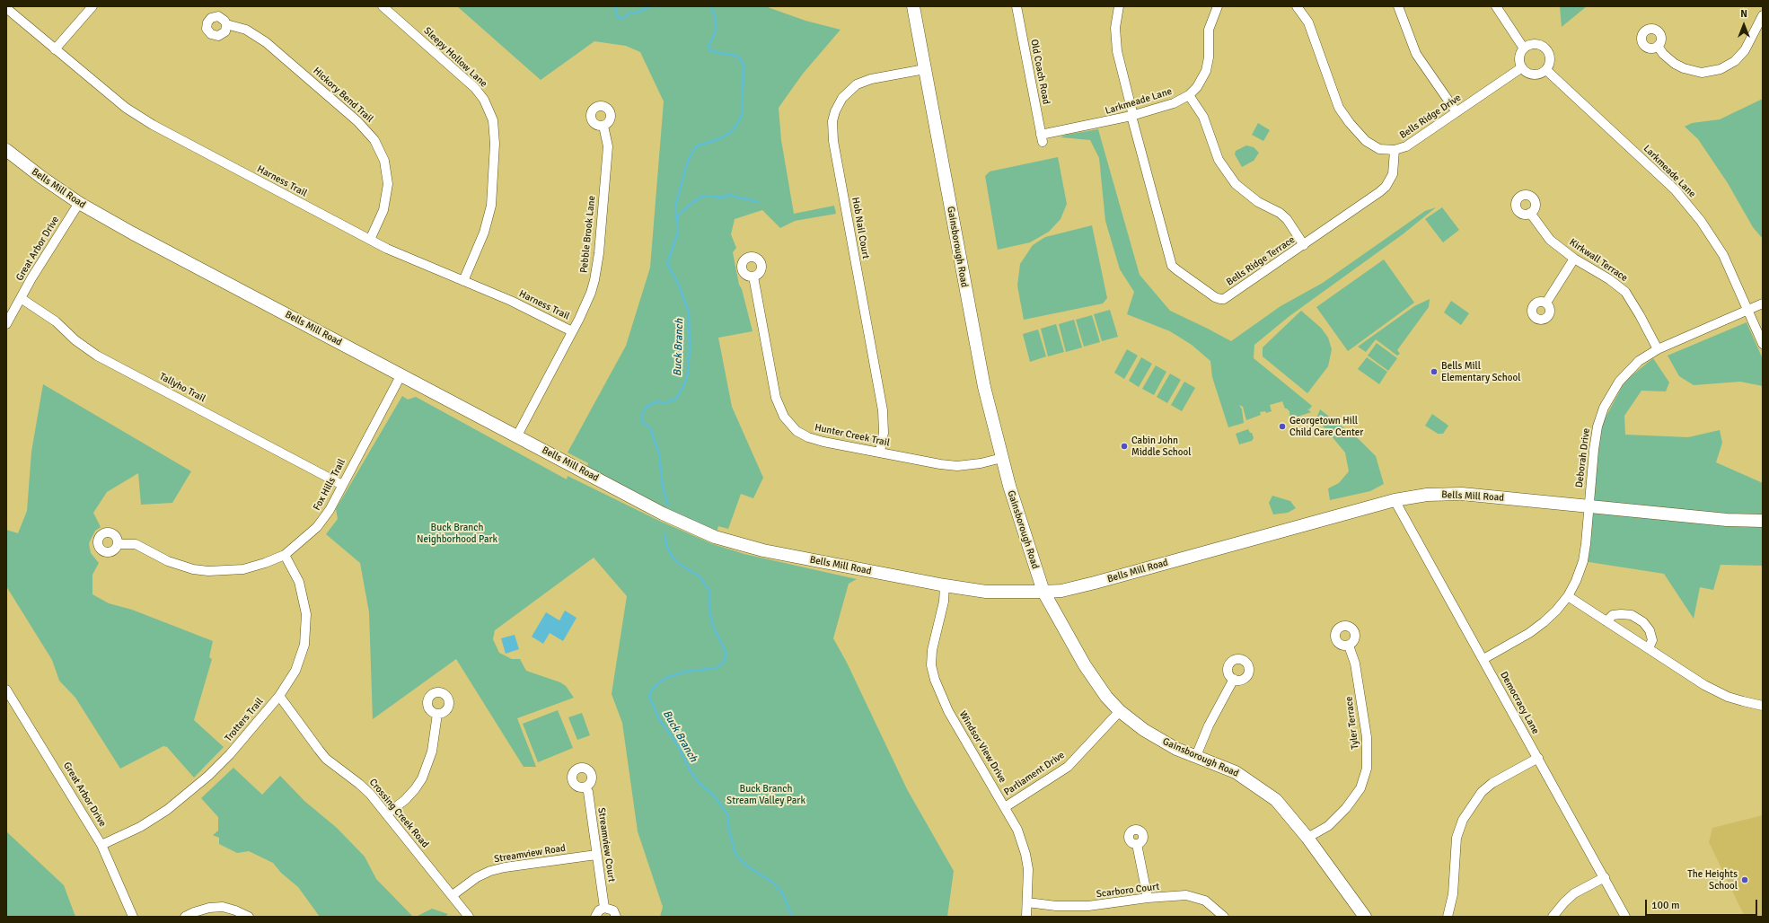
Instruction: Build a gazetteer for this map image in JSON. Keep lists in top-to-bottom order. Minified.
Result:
{"streets":{"street":["Sleepy Hollow Lane","Old Coach Road","Hickory Bend Trail","Larkmeade Lane","Bells Ridge Drive","Harness Trail","Bells Mill Road","Hob Nail Court","Pebble Brook Lane","Gainsborough Road","Great Arbor Drive","Kirkwall Terrace","Bells Ridge Terrace","Tallyho Trail","Hunter Creek Trail","Deborah Drive","Fox Hills Trail","Democracy Lane","Trotters Trail","Tyler Terrace","Windsor View Drive","Parliament Drive","Crossing Creek Road","Streamview Court","Streamview Road","Scarboro Court"]},"crossings":[["Sleepy Hollow Lane","Harness Trail"],["Old Coach Road","Larkmeade Lane"],["Hickory Bend Trail","Harness Trail"],["Larkmeade Lane","Bells Ridge Drive"],["Larkmeade Lane","Bells Ridge Terrace"],["Larkmeade Lane","Deborah Drive"],["Bells Ridge Drive","Bells Ridge Terrace"],["Harness Trail","Pebble Brook Lane"],["Bells Mill Road","Pebble Brook Lane"],["Bells Mill Road","Gainsborough Road"],["Bells Mill Road","Great Arbor Drive"],["Bells Mill Road","Deborah Drive"],["Bells Mill Road","Fox Hills Trail"],["Bells Mill Road","Democracy Lane"],["Bells Mill Road","Windsor View Drive"],["Hob Nail Court","Gainsborough Road"],["Hob Nail Court","Hunter Creek Trail"],["Gainsborough Road","Hunter Creek Trail"],["Gainsborough Road","Tyler Terrace"],["Gainsborough Road","Parliament Drive"],["Great Arbor Drive","Tallyho Trail"],["Great Arbor Drive","Trotters Trail"],["Kirkwall Terrace","Deborah Drive"],["Tallyho Trail","Fox Hills Trail"],["Deborah Drive","Democracy Lane"],["Fox Hills Trail","Trotters Trail"],["Trotters Trail","Crossing Creek Road"],["Windsor View Drive","Parliament Drive"],["Windsor View Drive","Scarboro Court"],["Crossing Creek Road","Streamview Road"],["Streamview Court","Streamview Road"]],"water":["Buck Branch"],"parks":["Buck Branch Neighborhood Park","Buck Branch Stream Valley Park"],"places":["Bells Mill Elementary School","Georgetown Hill Child Care Center","Cabin John Middle School","The Heights School"],"scale_bar":"100 m","north":"top"}
